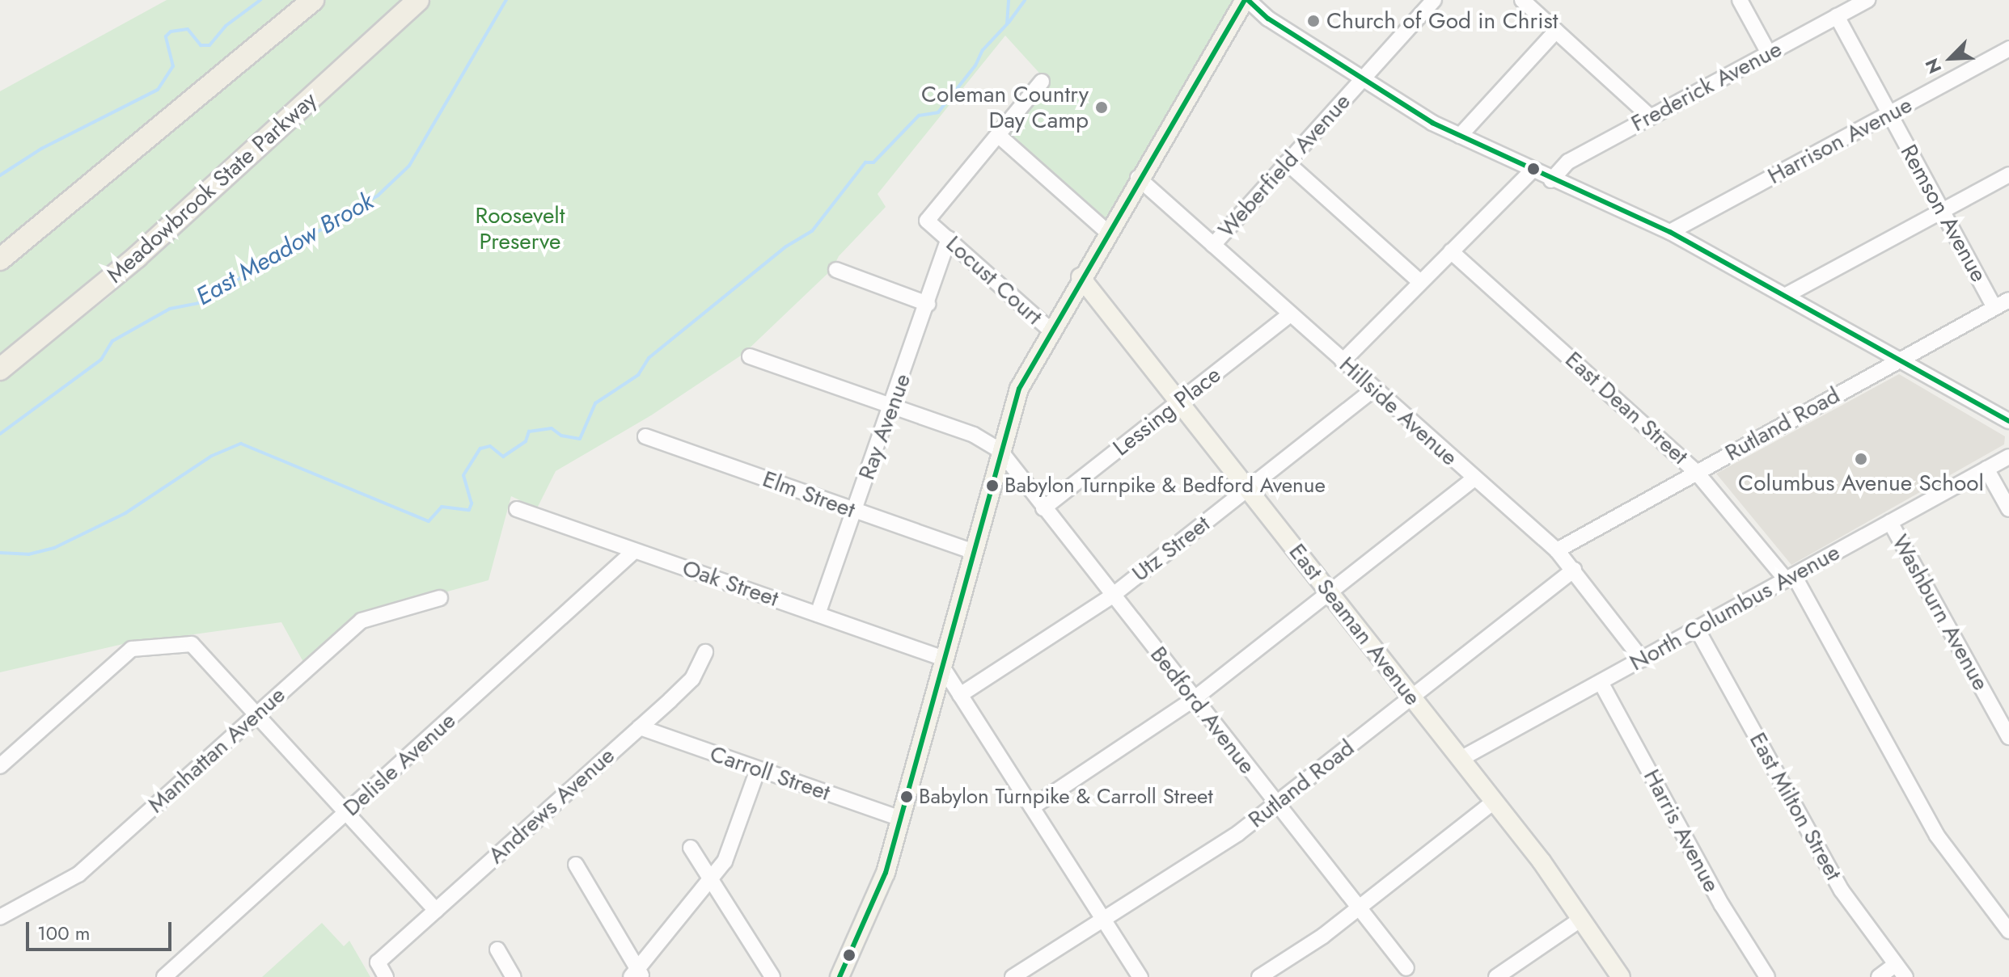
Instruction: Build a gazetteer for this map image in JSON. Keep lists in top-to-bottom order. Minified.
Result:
{"streets":{"highway":["Meadowbrook State Parkway"],"main road":["East Seaman Avenue"],"street":["Frederick Avenue","Harrison Avenue","Weberfield Avenue","Remson Avenue","Locust Court","East Dean Street","Lessing Place","Hillside Avenue","Rutland Road","Ray Avenue","Elm Street","Utz Street","Oak Street","North Columbus Avenue","Washburn Avenue","Bedford Avenue","Manhattan Avenue","Delisle Avenue","Carroll Street","Andrews Avenue","East Milton Street","Harris Avenue"]},"crossings":[["Frederick Avenue","Remson Avenue"],["Harrison Avenue","Remson Avenue"],["Weberfield Avenue","Hillside Avenue"],["Remson Avenue","Rutland Road"],["Locust Court","Ray Avenue"],["East Dean Street","Rutland Road"],["East Dean Street","North Columbus Avenue"],["Lessing Place","Hillside Avenue"],["Lessing Place","East Seaman Avenue"],["Lessing Place","Bedford Avenue"],["Hillside Avenue","Rutland Road"],["Hillside Avenue","Utz Street"],["Hillside Avenue","North Columbus Avenue"],["Rutland Road","East Seaman Avenue"],["Rutland Road","Bedford Avenue"],["Ray Avenue","Elm Street"],["Ray Avenue","Oak Street"],["Utz Street","East Seaman Avenue"],["Utz Street","Bedford Avenue"],["Oak Street","Delisle Avenue"],["North Columbus Avenue","Washburn Avenue"],["North Columbus Avenue","East Seaman Avenue"],["North Columbus Avenue","East Milton Street"],["North Columbus Avenue","Harris Avenue"],["Carroll Street","Andrews Avenue"]],"water":["East Meadow Brook"],"parks":["Roosevelt Preserve"],"places":["Church of God in Christ","Coleman Country Day Camp","Columbus Avenue School","Babylon Turnpike & Bedford Avenue","Babylon Turnpike & Carroll Street"],"scale_bar":"100 m","north":"bottom left"}
